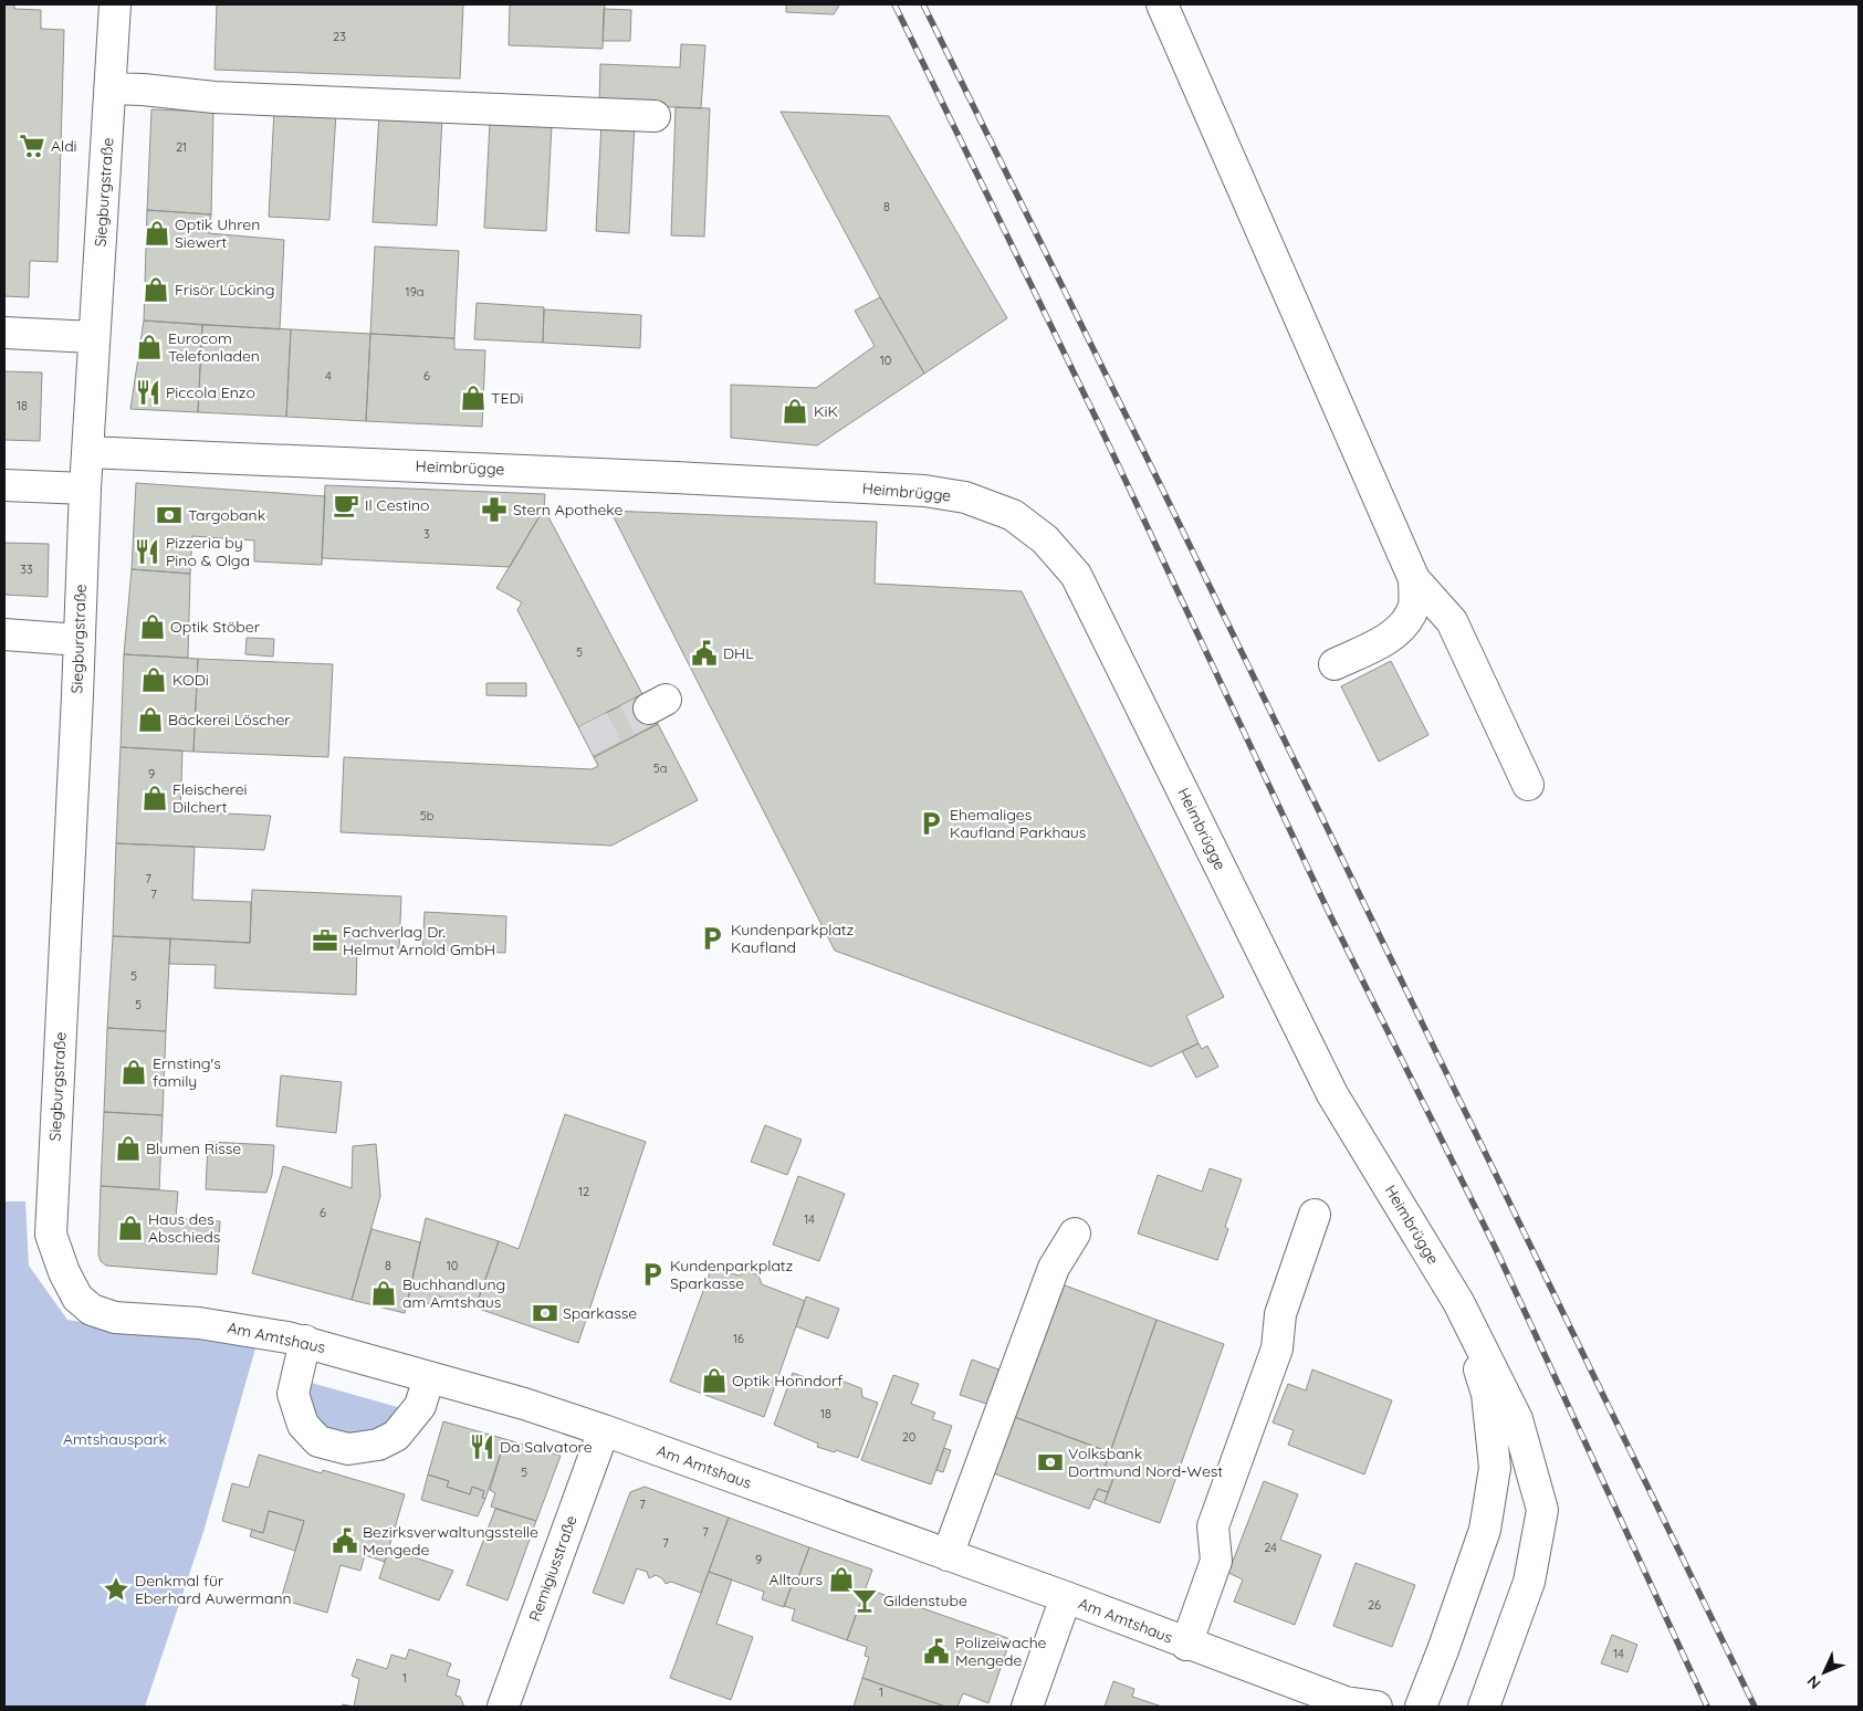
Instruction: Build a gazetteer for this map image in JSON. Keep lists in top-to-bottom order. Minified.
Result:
{"streets":{"street":["Siegburgstraße","Heimbrügge","Am Amtshaus","Remigiusstraße"]},"crossings":[["Siegburgstraße","Heimbrügge"],["Siegburgstraße","Am Amtshaus"],["Am Amtshaus","Remigiusstraße"]],"parks":["Amtshauspark"],"places":{"supermarket":["Aldi"],"shop":["Optik Uhren Siewert","Frisör Lücking","Eurocom Telefonladen","TEDi","KiK","Optik Stöber","KODi","Bäckerei Löscher","Fleischerei Dilchert","Ernsting's family","Blumen Risse","Haus des Abschieds","Buchhandlung am Amtshaus","Optik Honndorf","Alltours"],"restaurant":["Piccola Enzo","Pizzeria by Pino & Olga","Da Salvatore"],"cafe":["Il Cestino"],"pharmacy":["Stern Apotheke"],"bank":["Targobank","Sparkasse","Volksbank Dortmund Nord-West"],"public building":["DHL","Bezirksverwaltungsstelle Mengede","Polizeiwache Mengede"],"parking":["Ehemaliges Kaufland Parkhaus","Kundenparkplatz Kaufland","Kundenparkplatz Sparkasse"],"office":["Fachverlag Dr. Helmut Arnold GmbH"],"place":["Denkmal für Eberhard Auwermann"],"bar":["Gildenstube"]},"house_numbers":["23","21","8","19a","10","4","6","18","3","33","5","5a","9","5b","7","7","5","5","12","6","14","8","10","16","18","20","5","7","7","7","24","9","26","14","1","1"],"north":"bottom left"}
